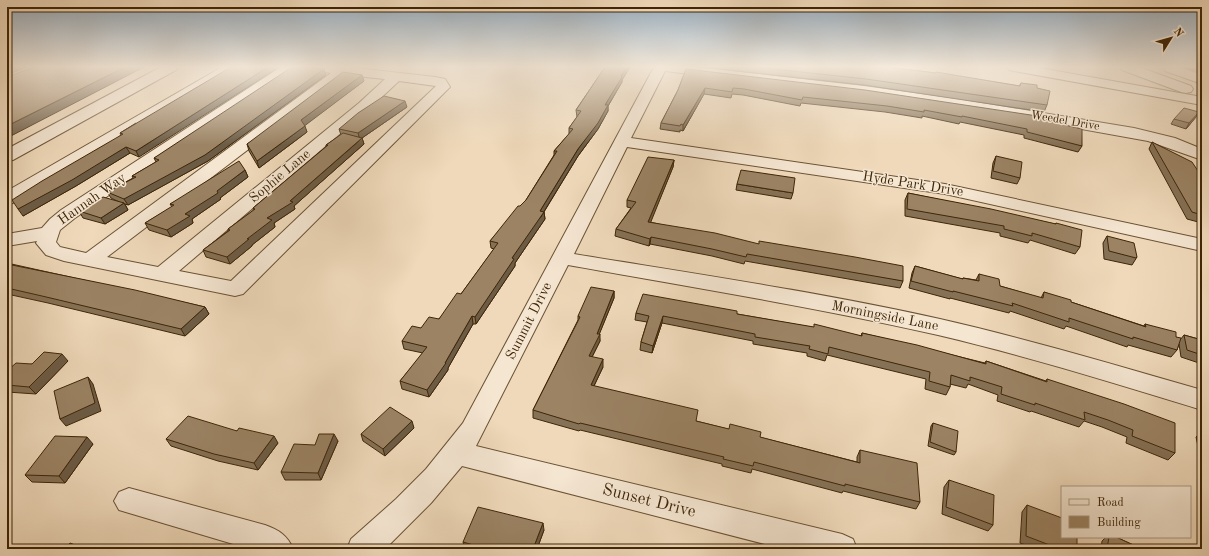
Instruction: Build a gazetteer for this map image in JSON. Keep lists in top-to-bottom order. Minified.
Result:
{"streets":{"street":["Weedel Drive","Sophie Lane","Hyde Park Drive","Hannah Way","Morningside Lane","Summit Drive","Sunset Drive"]},"crossings":[["Sophie Lane","Hannah Way"],["Hyde Park Drive","Summit Drive"],["Morningside Lane","Summit Drive"],["Summit Drive","Sunset Drive"]],"legend":["Road","Building"],"north":"top right"}
